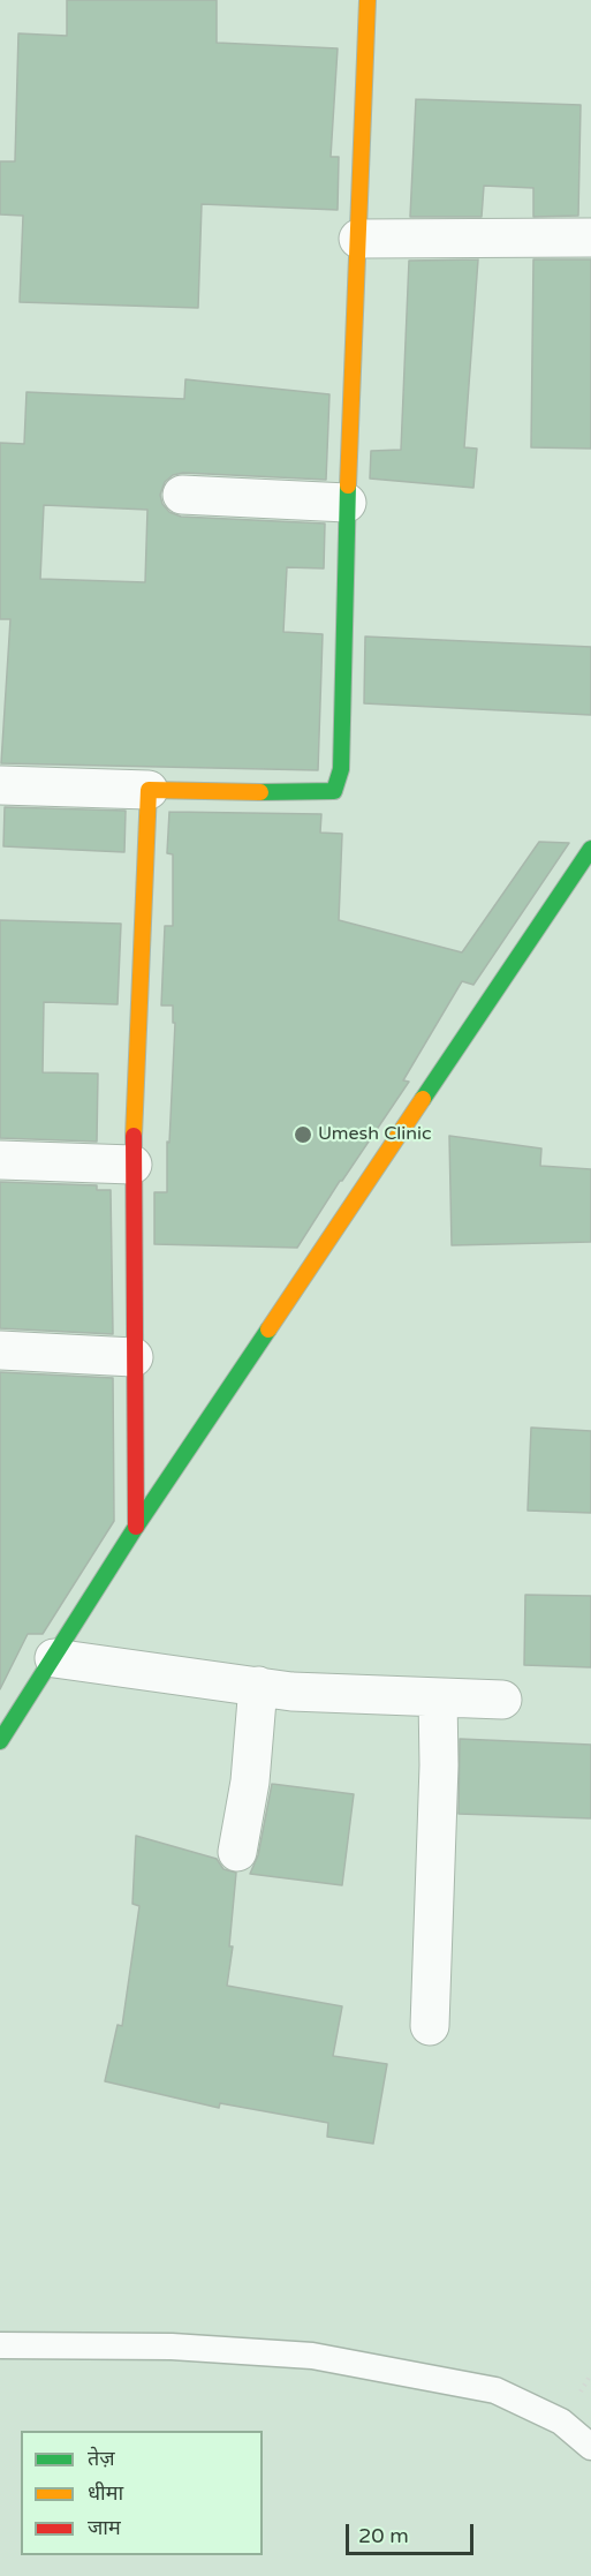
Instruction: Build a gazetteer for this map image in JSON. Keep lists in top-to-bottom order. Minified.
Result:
{"places":["Umesh Clinic"],"legend":["तेज़","धीमा","जाम"],"scale_bar":"20 m"}
